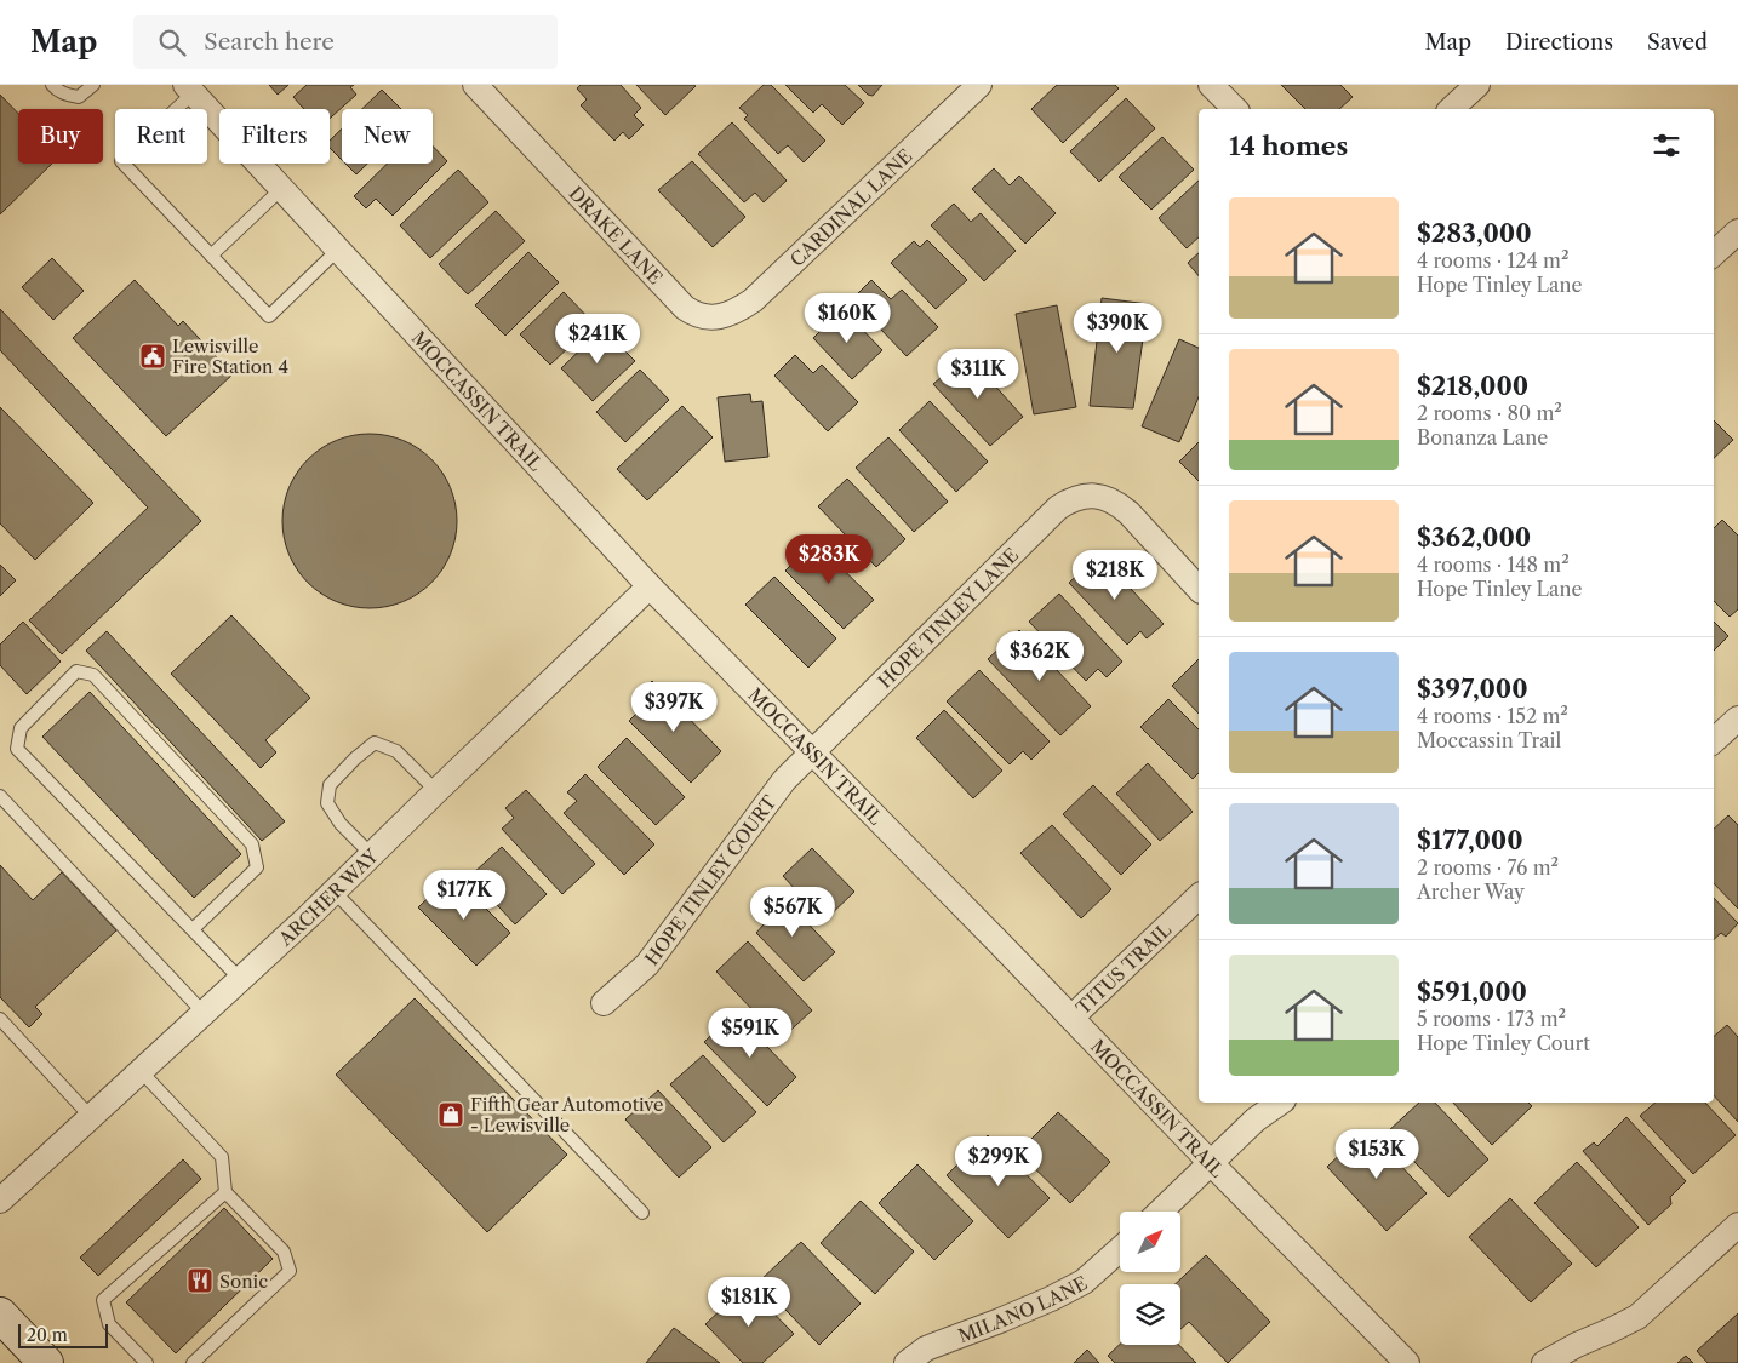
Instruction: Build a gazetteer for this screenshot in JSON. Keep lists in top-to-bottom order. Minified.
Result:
{"streets":{"street":["CARDINAL LANE","DRAKE LANE","MOCCASSIN TRAIL","HOPE TINLEY LANE","HOPE TINLEY COURT","ARCHER WAY","TITUS TRAIL","MILANO LANE"]},"crossings":[["CARDINAL LANE","DRAKE LANE"],["MOCCASSIN TRAIL","HOPE TINLEY LANE"],["MOCCASSIN TRAIL","HOPE TINLEY COURT"],["MOCCASSIN TRAIL","ARCHER WAY"],["MOCCASSIN TRAIL","TITUS TRAIL"],["HOPE TINLEY LANE","HOPE TINLEY COURT"]],"places":{"public building":["Lewisville Fire Station 4"],"shop":["Fifth Gear Automotive - Lewisville"],"restaurant":["Sonic"]},"scale_bar":"20 m","north":"top right","page":{"header":"Map","search":"Search here","nav":["Map","Directions","Saved"],"chip":["Buy","Rent","Filters","New"],"heading":"14 homes","list":[{"name":"$283,000","note":"4 rooms · 124 m² · Hope Tinley Lane"},{"name":"$218,000","note":"2 rooms · 80 m² · Bonanza Lane"},{"name":"$362,000","note":"4 rooms · 148 m² · Hope Tinley Lane"},{"name":"$397,000","note":"4 rooms · 152 m² · Moccassin Trail"},{"name":"$177,000","note":"2 rooms · 76 m² · Archer Way"},{"name":"$591,000","note":"5 rooms · 173 m² · Hope Tinley Court"}],"price":["$160K","$390K","$241K","$311K","$283K","$218K","$362K","$397K","$177K","$567K","$591K","$153K","$299K","$181K"],"scale":"20 m"}}
